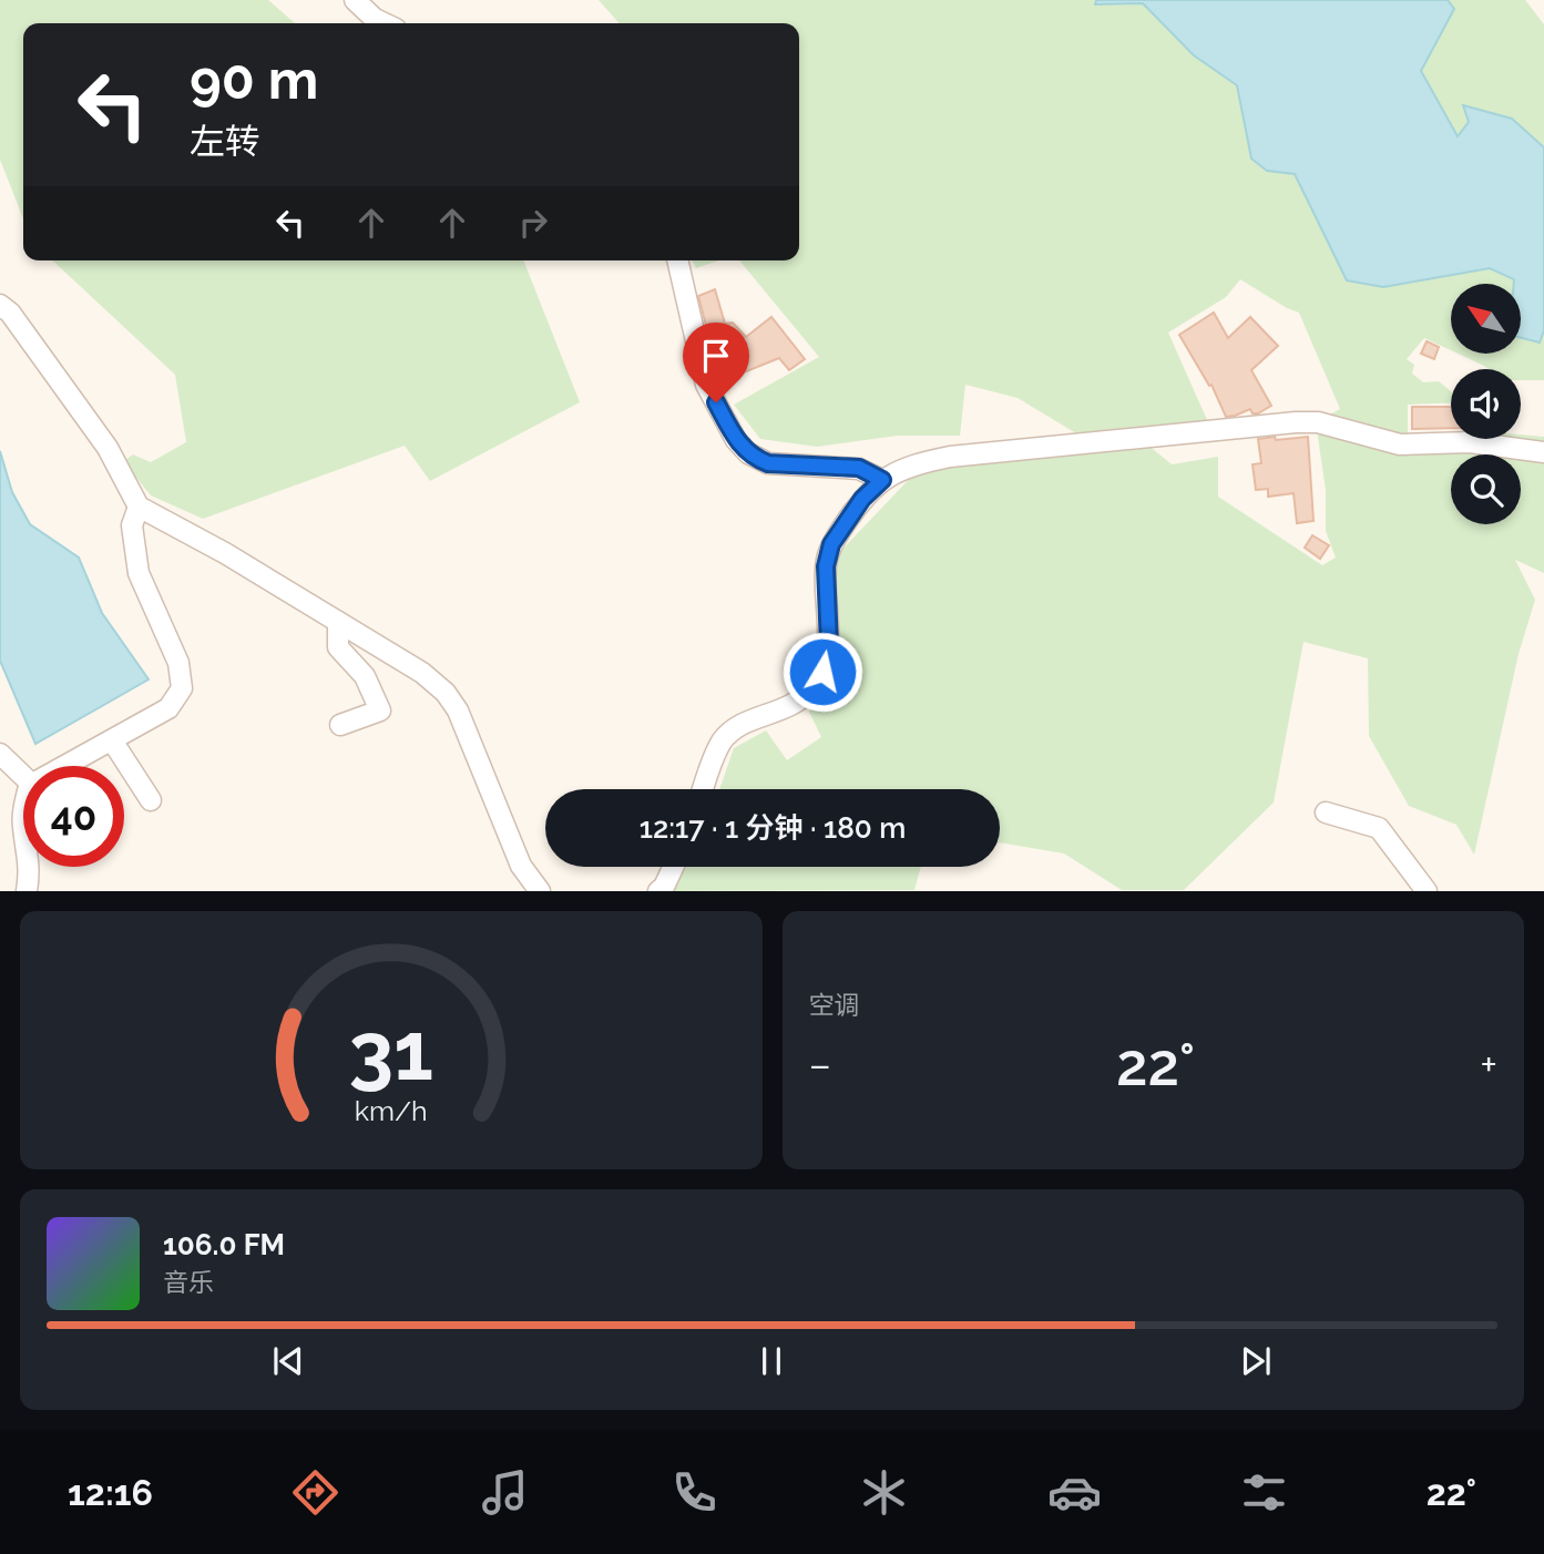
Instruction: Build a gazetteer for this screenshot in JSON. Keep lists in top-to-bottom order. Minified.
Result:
{"north":"top left","page":{"turn":["90 m","左转"],"limit":"40","trip":"12:17 · 1 分钟 · 180 m","tile":"空调","heat":["−","22°","+"],"song":["106.0 FM","音乐"],"tabs":["12:16","22°"],"gauge":["31","km/h"]}}
